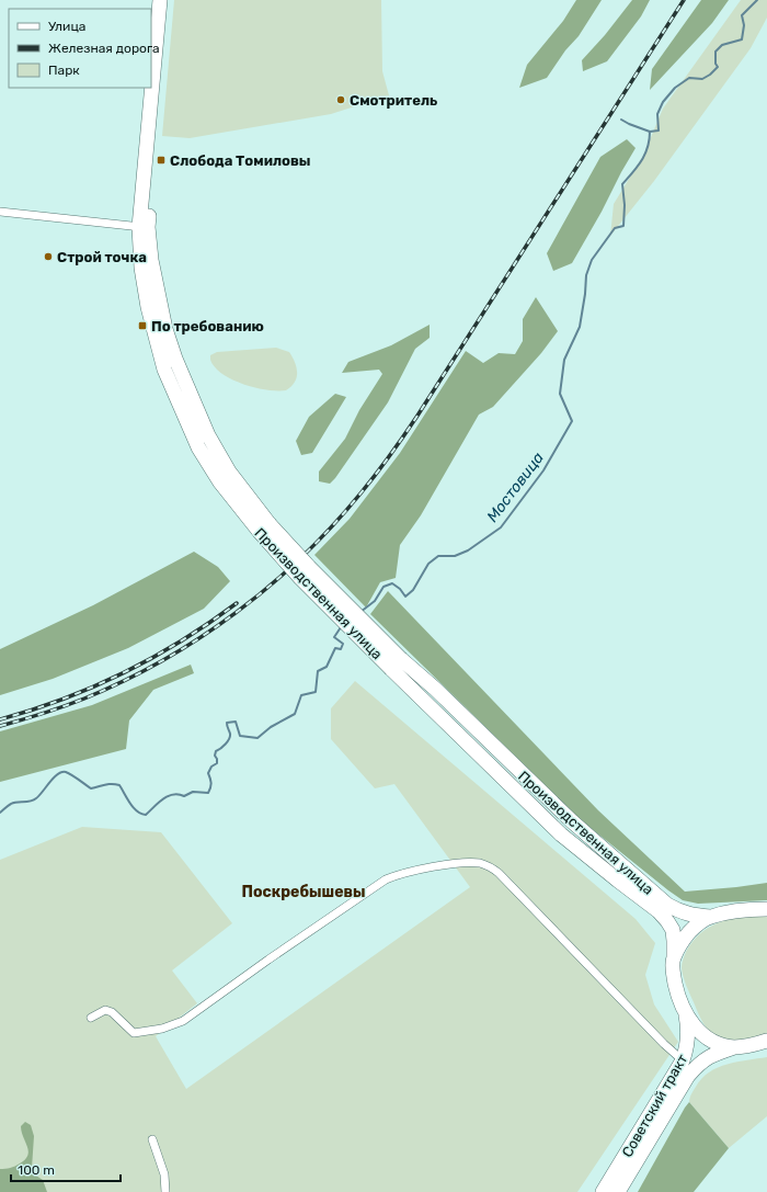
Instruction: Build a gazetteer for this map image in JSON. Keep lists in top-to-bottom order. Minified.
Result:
{"streets":{"highway":["Производственная улица","Советский тракт"]},"crossings":[["Производственная улица","Советский тракт"]],"districts":["Поскребышевы"],"water":["Мостовица"],"places":{"other":["Смотритель","Строй точка"],"transit":["Слобода Томиловы","По требованию"]},"legend":["Улица","Железная дорога","Парк"],"scale_bar":"100 m"}
